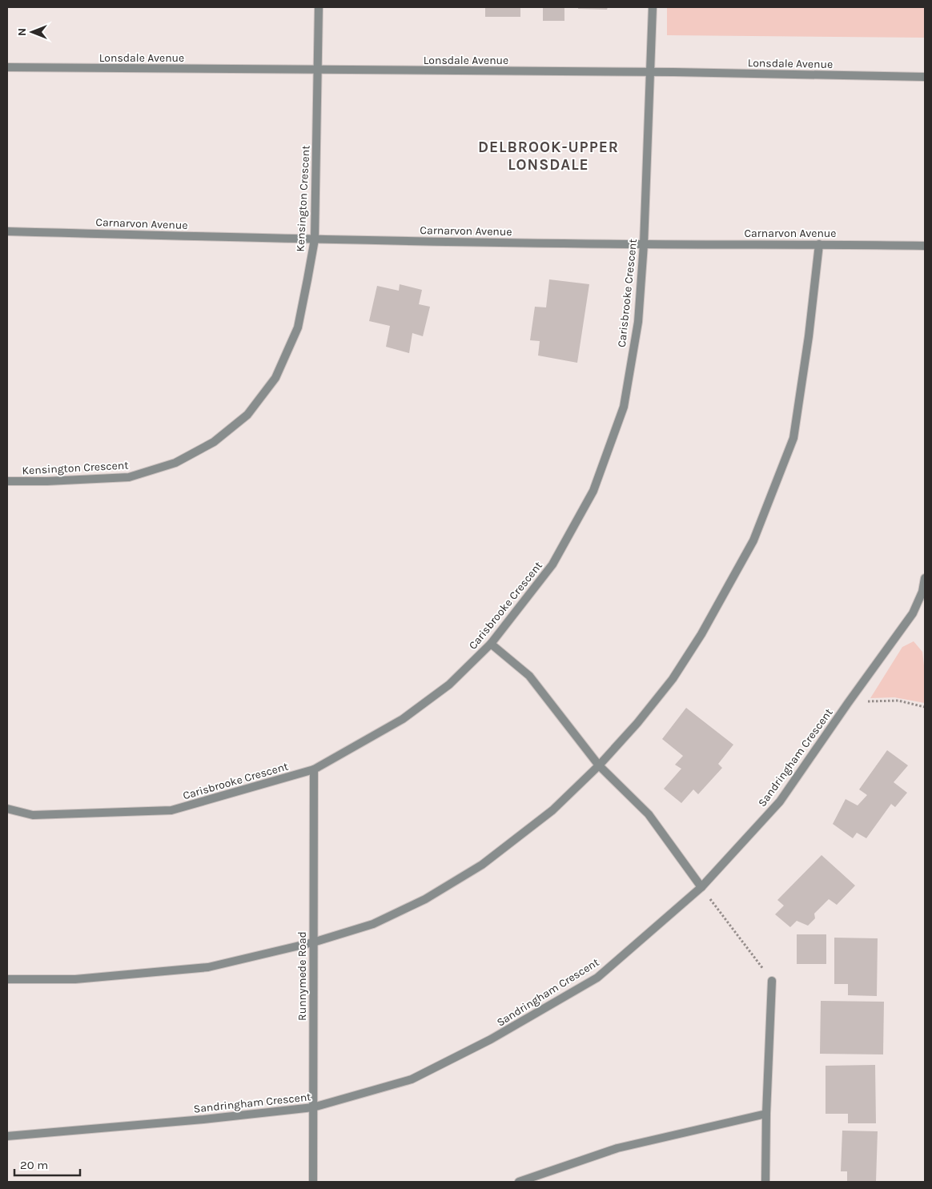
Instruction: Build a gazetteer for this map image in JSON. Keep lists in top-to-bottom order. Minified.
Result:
{"streets":{"street":["Lonsdale Avenue","Kensington Crescent","Carnarvon Avenue","Carisbrooke Crescent","Sandringham Crescent","Runnymede Road"]},"crossings":[["Lonsdale Avenue","Kensington Crescent"],["Lonsdale Avenue","Carisbrooke Crescent"],["Kensington Crescent","Carnarvon Avenue"],["Carnarvon Avenue","Carisbrooke Crescent"],["Carisbrooke Crescent","Runnymede Road"],["Sandringham Crescent","Runnymede Road"]],"districts":["DELBROOK-UPPER LONSDALE"],"scale_bar":"20 m","north":"left"}
